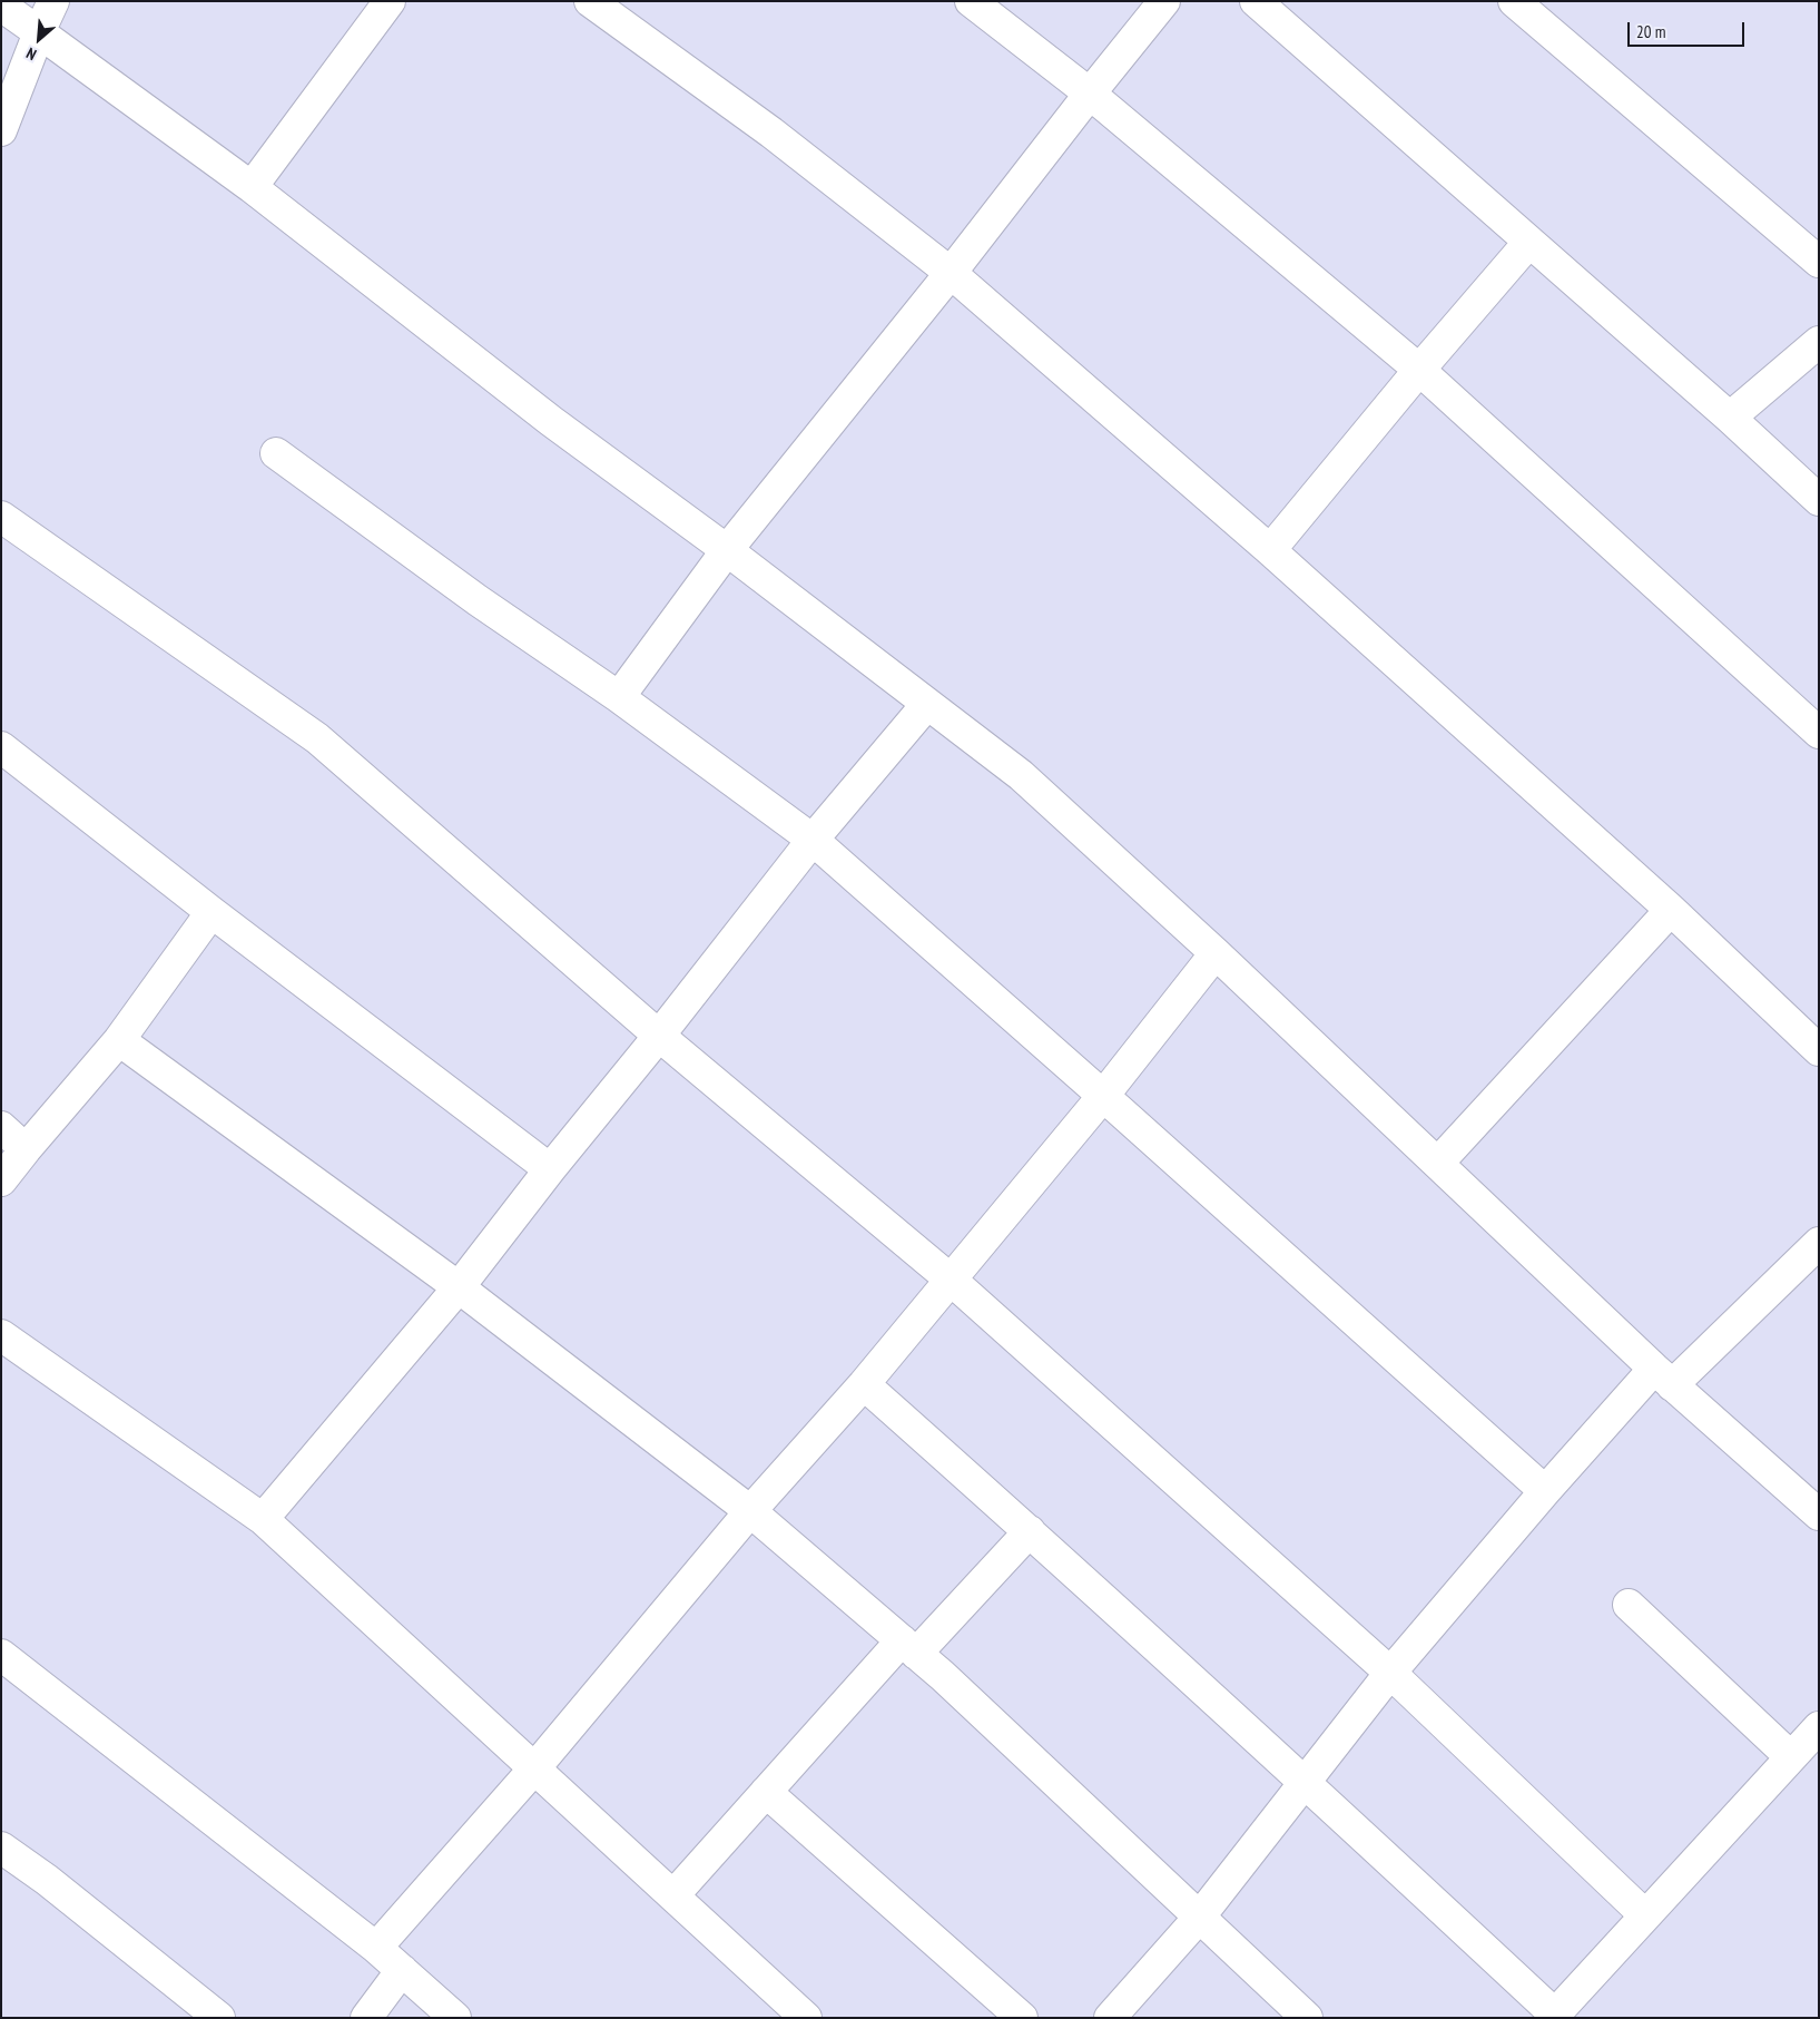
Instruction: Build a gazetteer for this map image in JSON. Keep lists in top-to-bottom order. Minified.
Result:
{"scale_bar":"20 m","north":"bottom left"}
